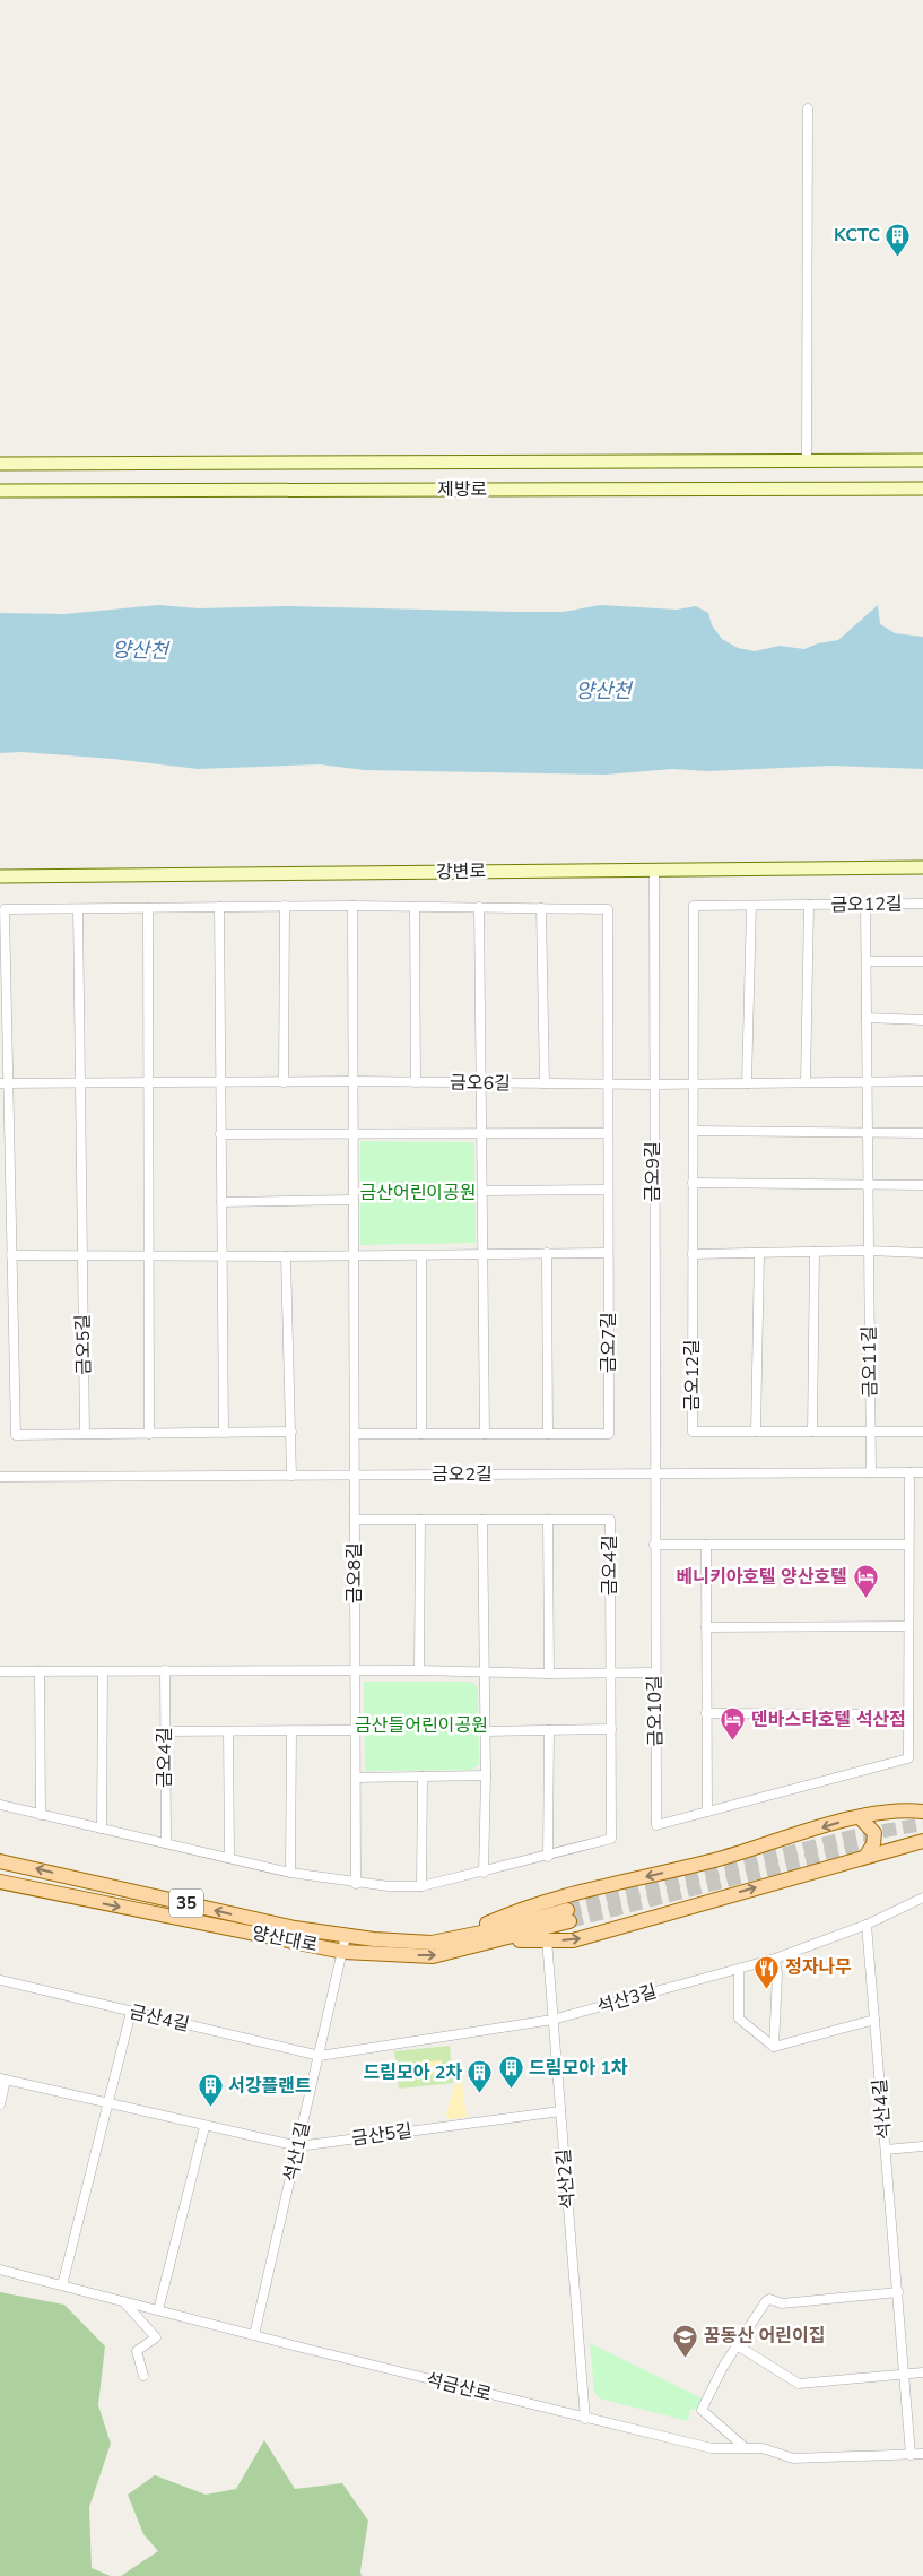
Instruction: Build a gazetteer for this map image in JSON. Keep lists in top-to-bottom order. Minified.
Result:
{"streets":{"main road":["35","양산대로"],"street":["제방로","강변로","금오12길","금오6길","금오9길","금오7길","금오5길","금오11길","금오2길","금오4길","금오8길","금오10길","석산3길","금산4길","석산4길","금산5길","석산1길","석산2길","석금산로"]},"crossings":[["강변로","금오9길"],["금오12길","금오6길"],["금오12길","금오11길"],["금오6길","금오9길"],["금오6길","금오7길"],["금오9길","금오2길"],["금오9길","금오10길"],["금오11길","금오2길"],["금오2길","금오8길"],["금오2길","금오10길"],["금오4길","금오8길"],["양산대로","석산1길"],["석산3길","금산4길"],["석산3길","석산4길"],["석산3길","석산1길"],["석산3길","석산2길"],["금산4길","석산1길"],["석산4길","석금산로"],["금산5길","석산1길"],["금산5길","석산2길"],["석산1길","석금산로"],["석산2길","석금산로"]],"water":["양산천"],"parks":["금산어린이공원","금산들어린이공원"],"places":{"building":["KCTC","드림모아 1차","드림모아 2차","서강플랜트"],"hotel":["베니키아호텔 양산호텔","덴바스타호텔 석산점"],"restaurant":["정자나무"],"school or university":["꿈동산 어린이집"]}}
